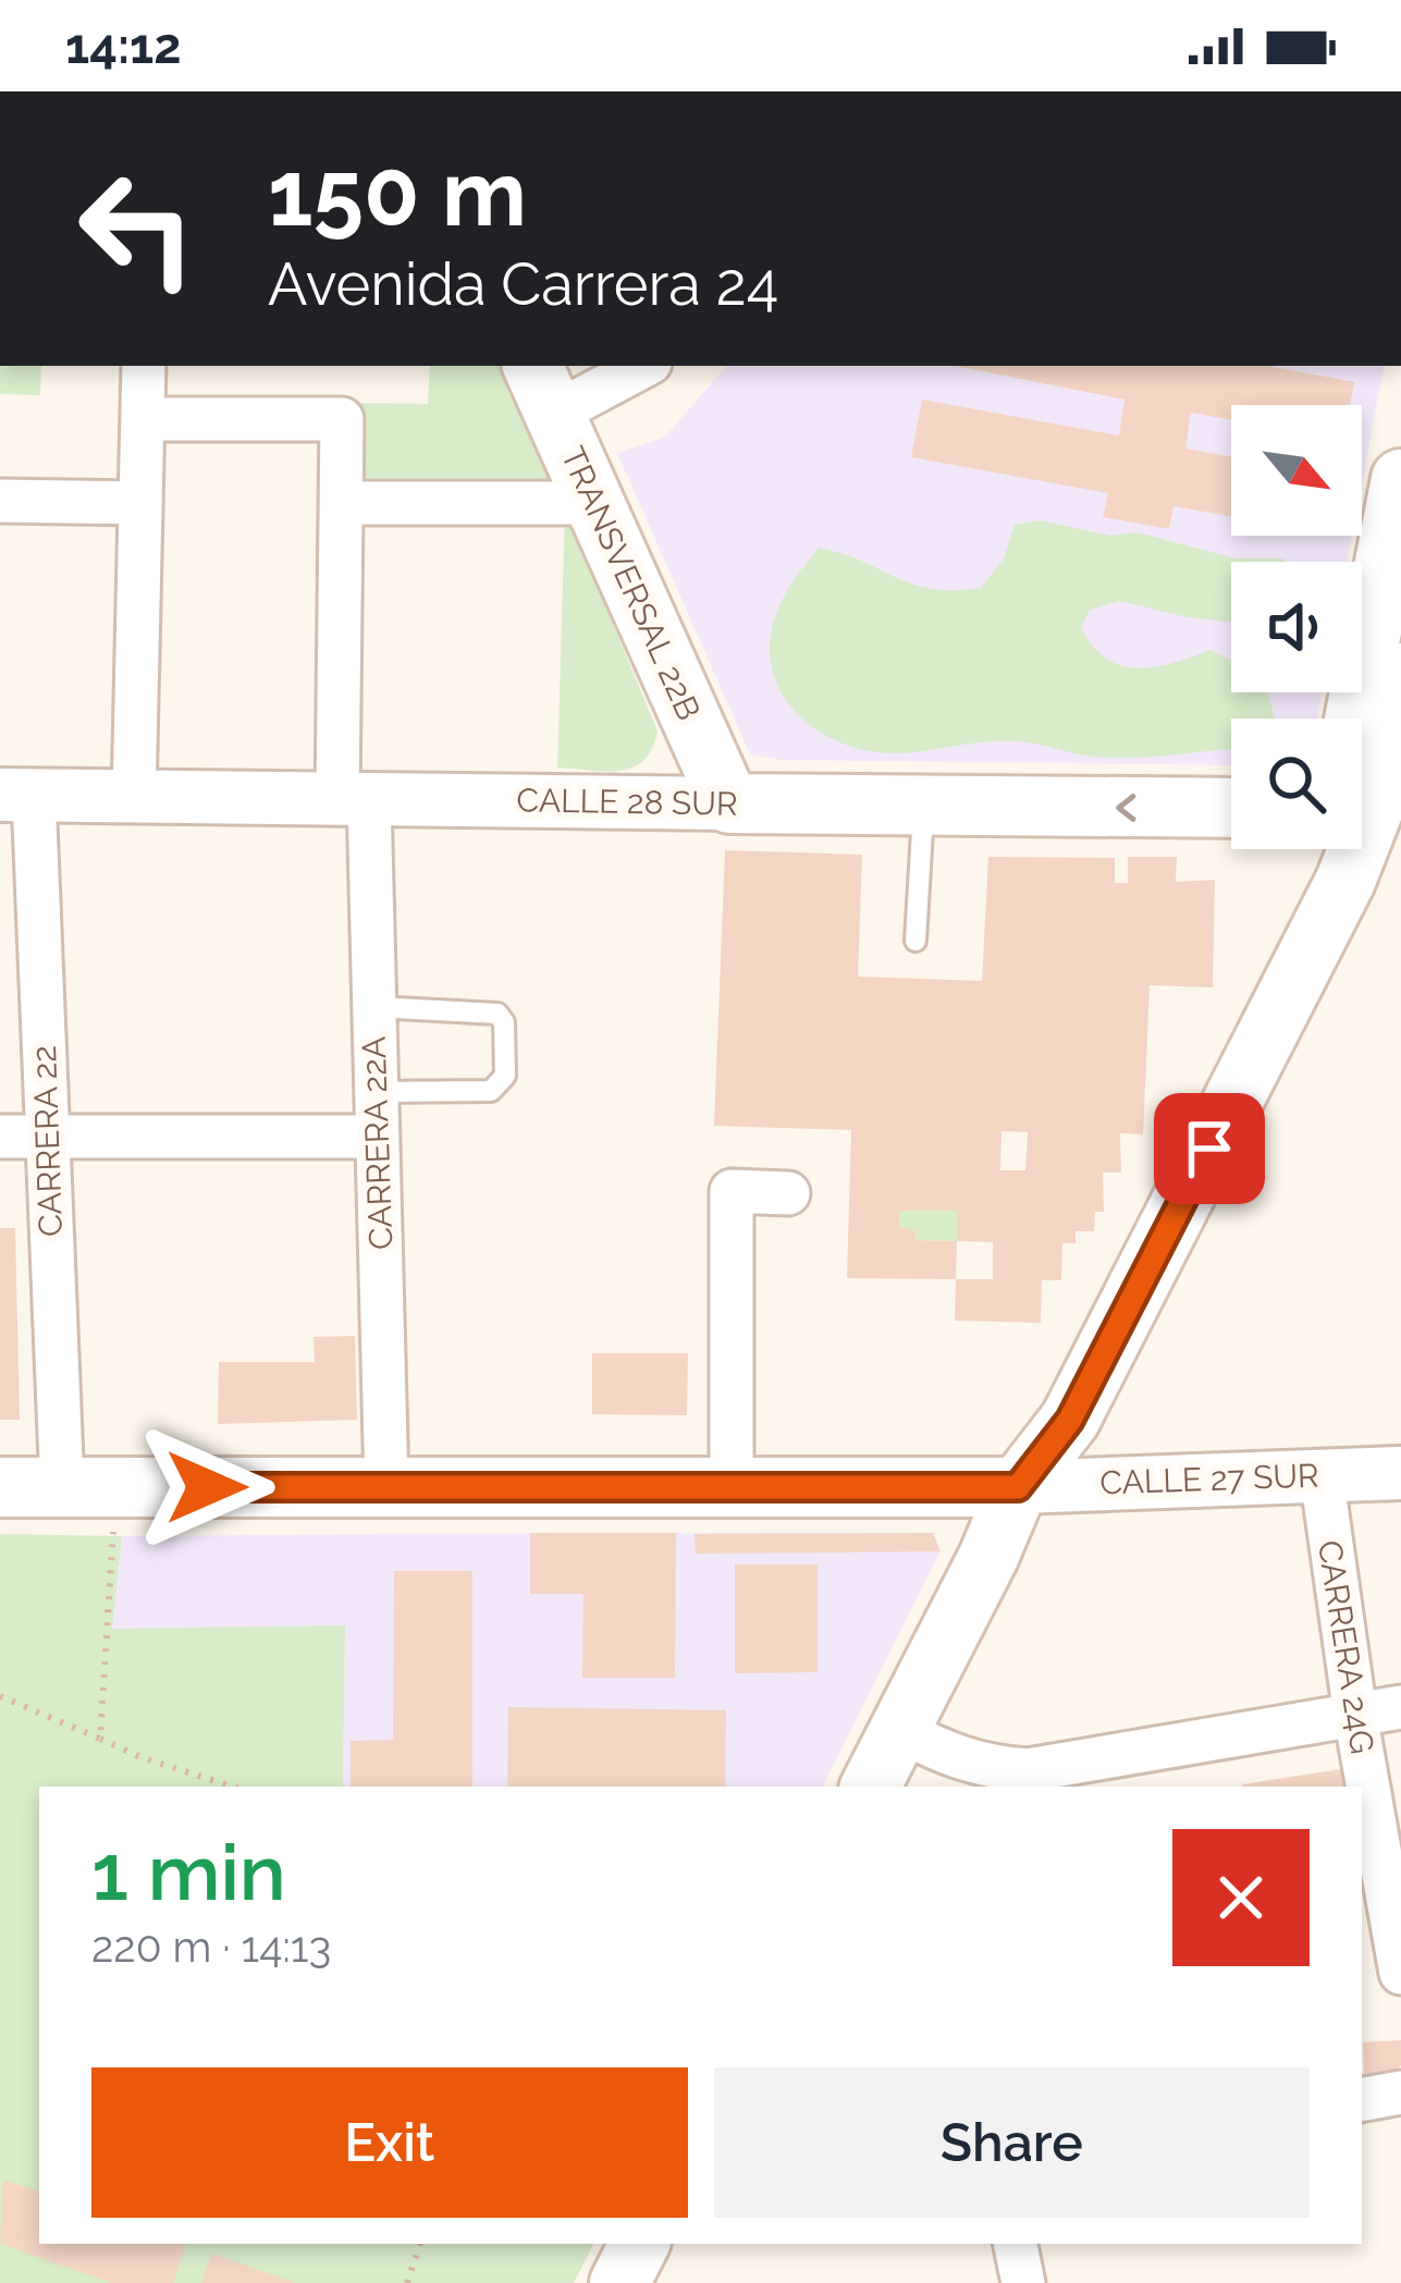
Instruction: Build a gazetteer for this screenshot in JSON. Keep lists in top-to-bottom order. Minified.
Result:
{"streets":{"main road":["TRANSVERSAL 22B","CALLE 28 SUR","CALLE 27 SUR"],"street":["CARRERA 22","CARRERA 22A","CARRERA 24G"]},"crossings":[["TRANSVERSAL 22B","CALLE 28 SUR"],["CALLE 28 SUR","CARRERA 22"],["CALLE 28 SUR","CARRERA 22A"],["CARRERA 22","CALLE 27 SUR"],["CARRERA 22A","CALLE 27 SUR"],["CALLE 27 SUR","CARRERA 24G"]],"north":"bottom right","page":{"status":"14:12","turn":["150 m","Avenida Carrera 24"],"heading":["1 min","220 m · 14:13"],"buttons":["Exit","Share"]}}
